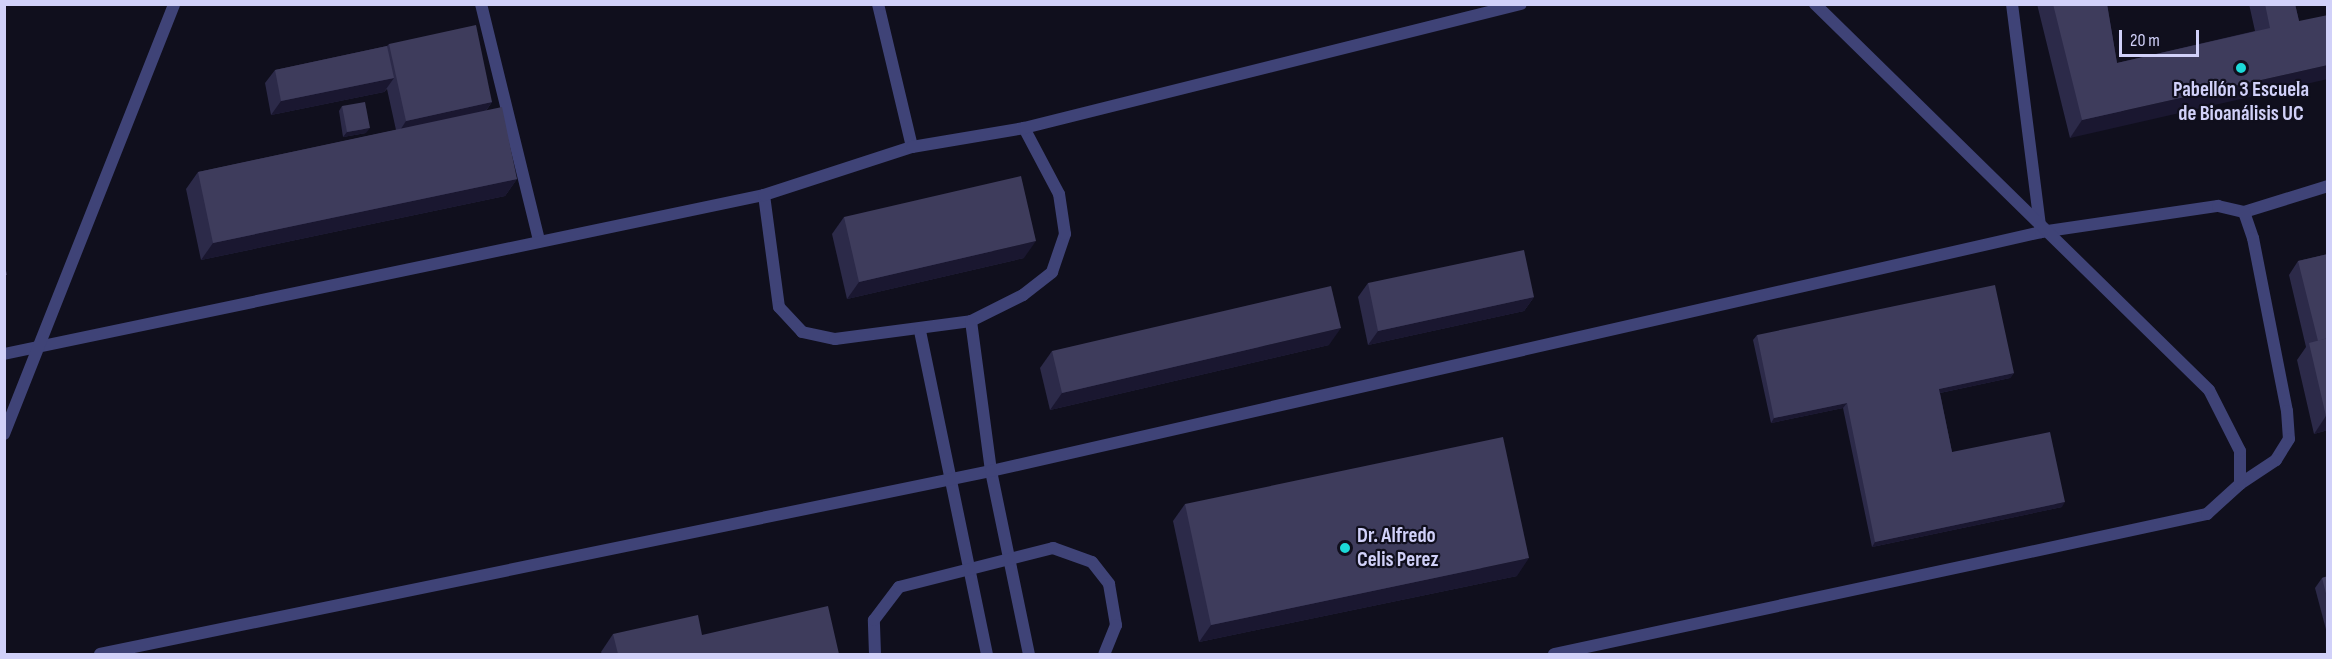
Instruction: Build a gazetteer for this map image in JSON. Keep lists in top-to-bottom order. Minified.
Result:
{"places":["Pabellón 3 Escuela de Bioanálisis UC","Dr. Alfredo Celis Perez"],"scale_bar":"20 m"}
